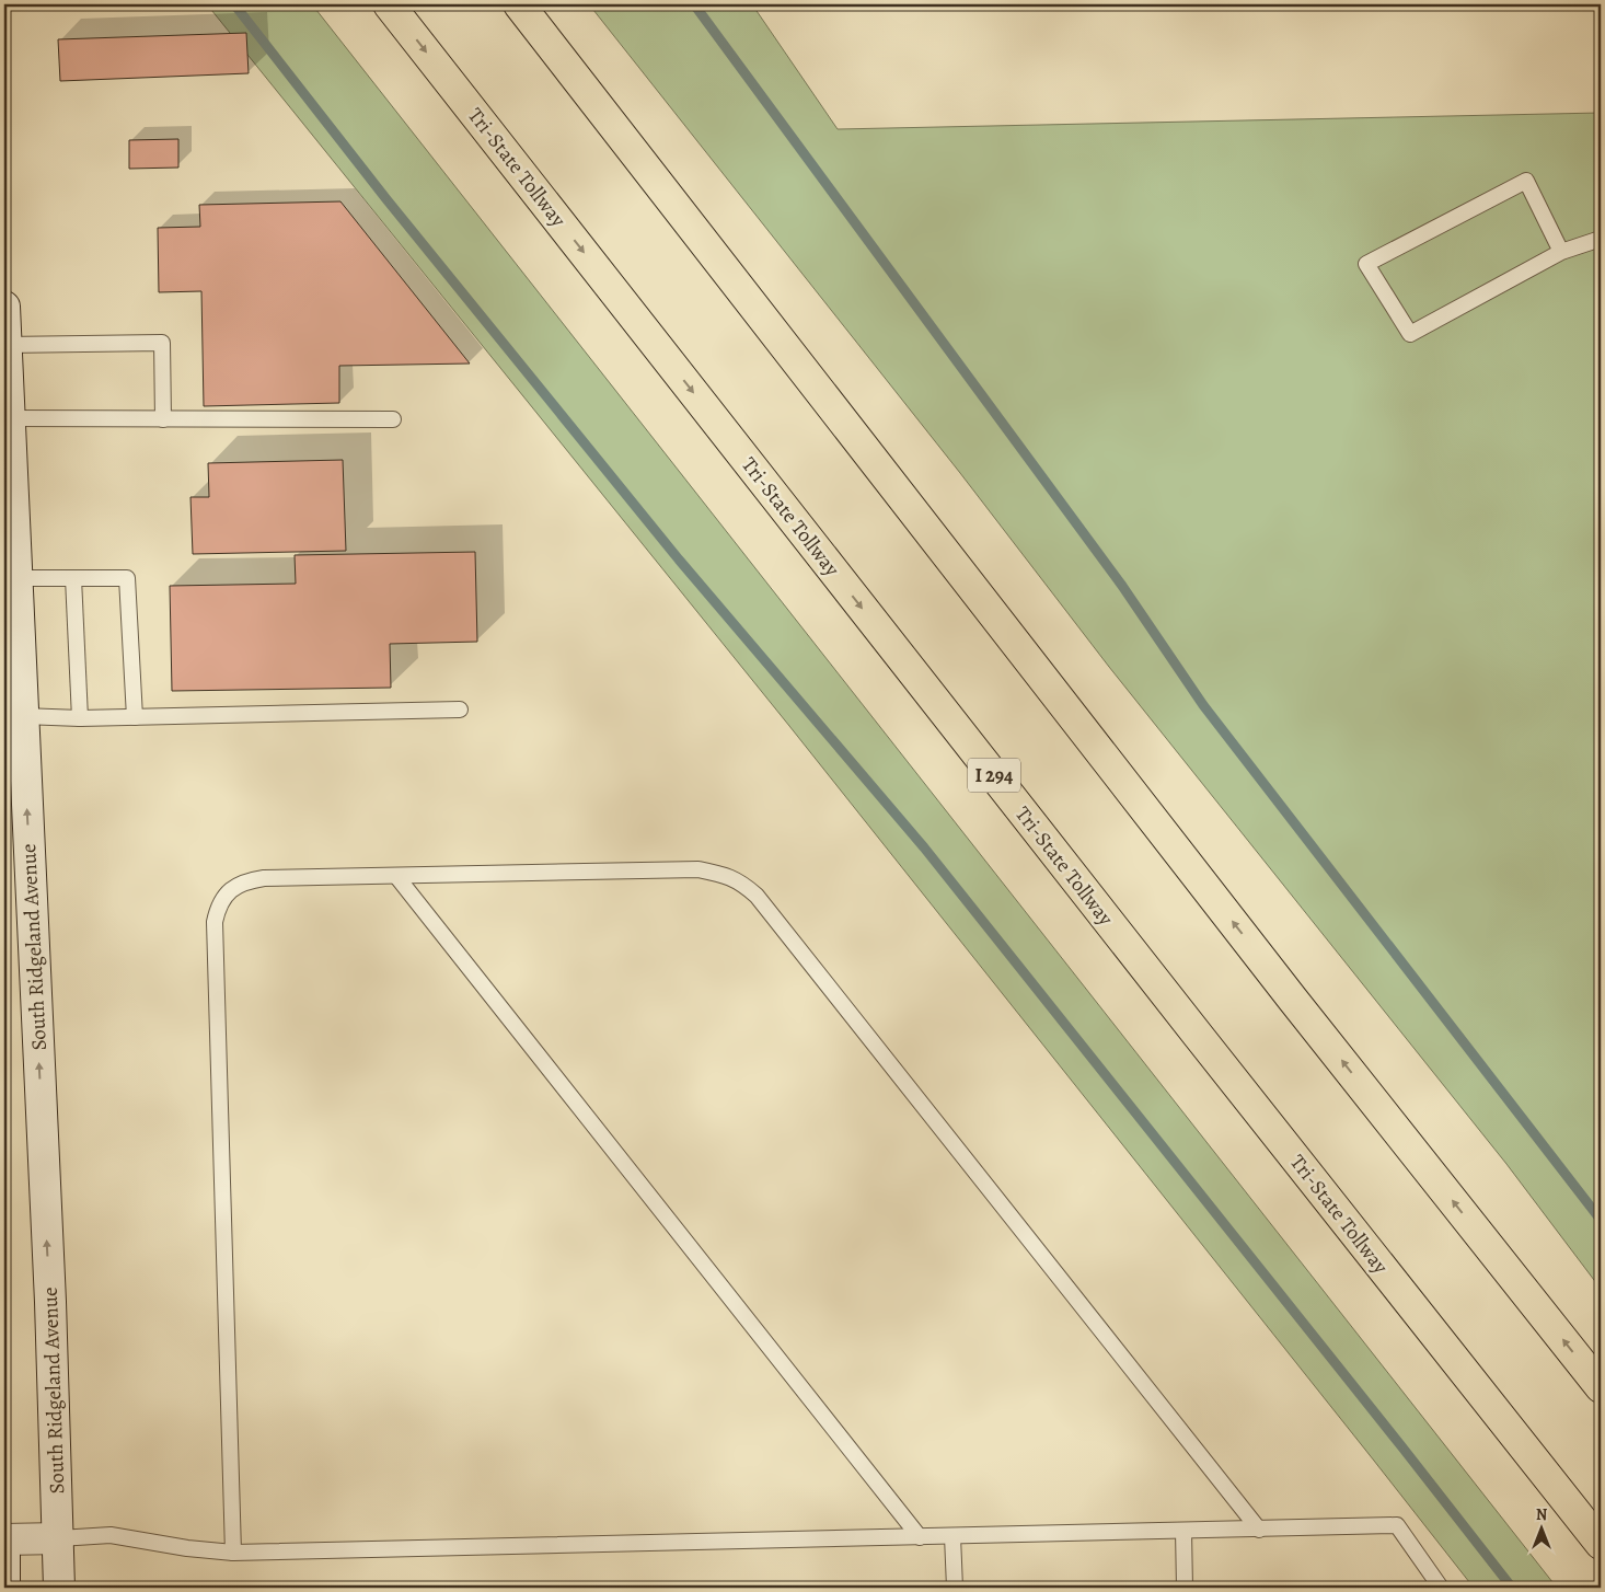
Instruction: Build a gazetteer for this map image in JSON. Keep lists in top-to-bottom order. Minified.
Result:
{"streets":{"highway":["Tri-State Tollway","I 294"],"main road":["South Ridgeland Avenue"]},"one_way":["South Ridgeland Avenue"],"north":"top"}
